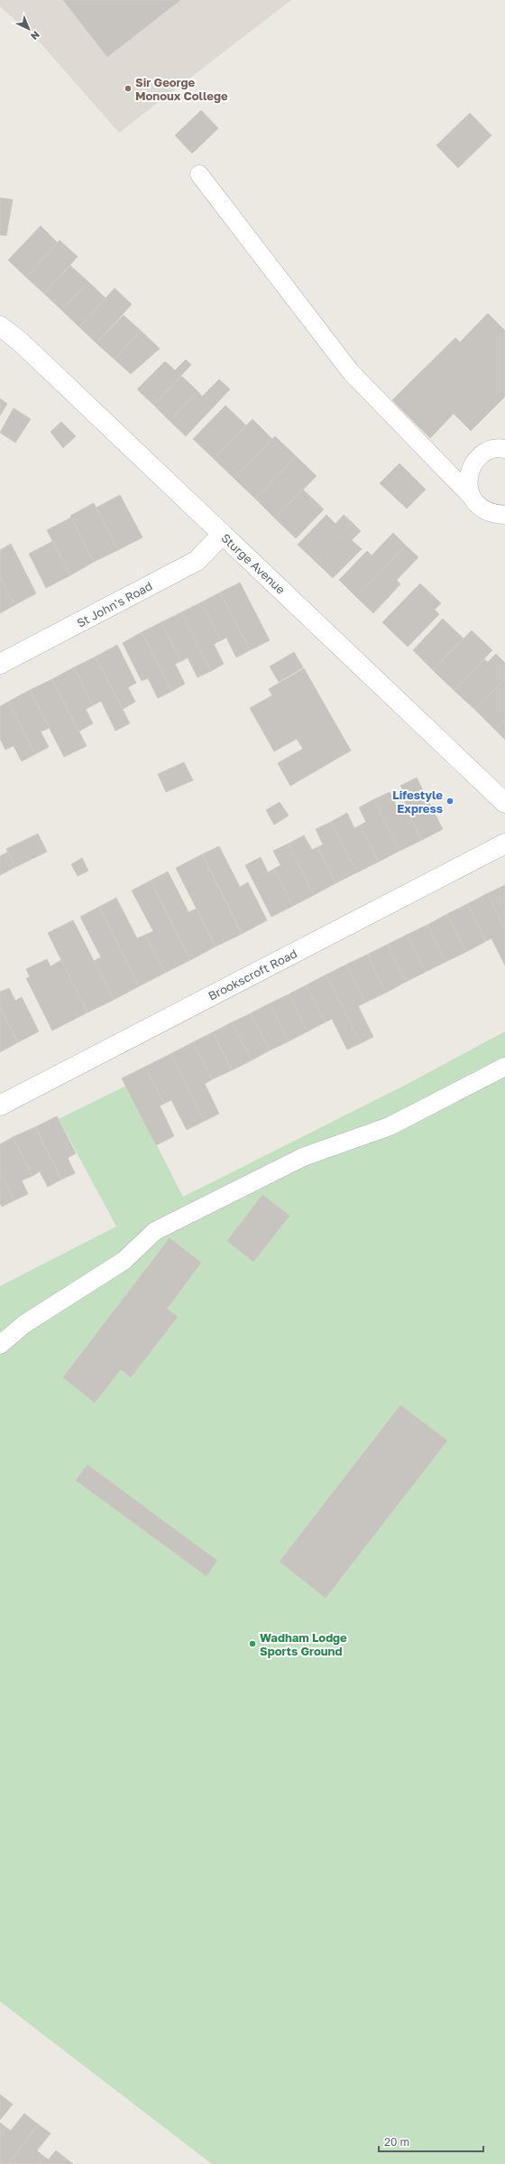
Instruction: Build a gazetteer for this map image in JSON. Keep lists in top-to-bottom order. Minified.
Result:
{"streets":{"street":["Sturge Avenue","St John's Road","Brookscroft Road"]},"crossings":[["Sturge Avenue","St John's Road"]],"places":["Sir George Monoux College","Lifestyle Express","Wadham Lodge Sports Ground"],"scale_bar":"20 m","north":"bottom right"}
